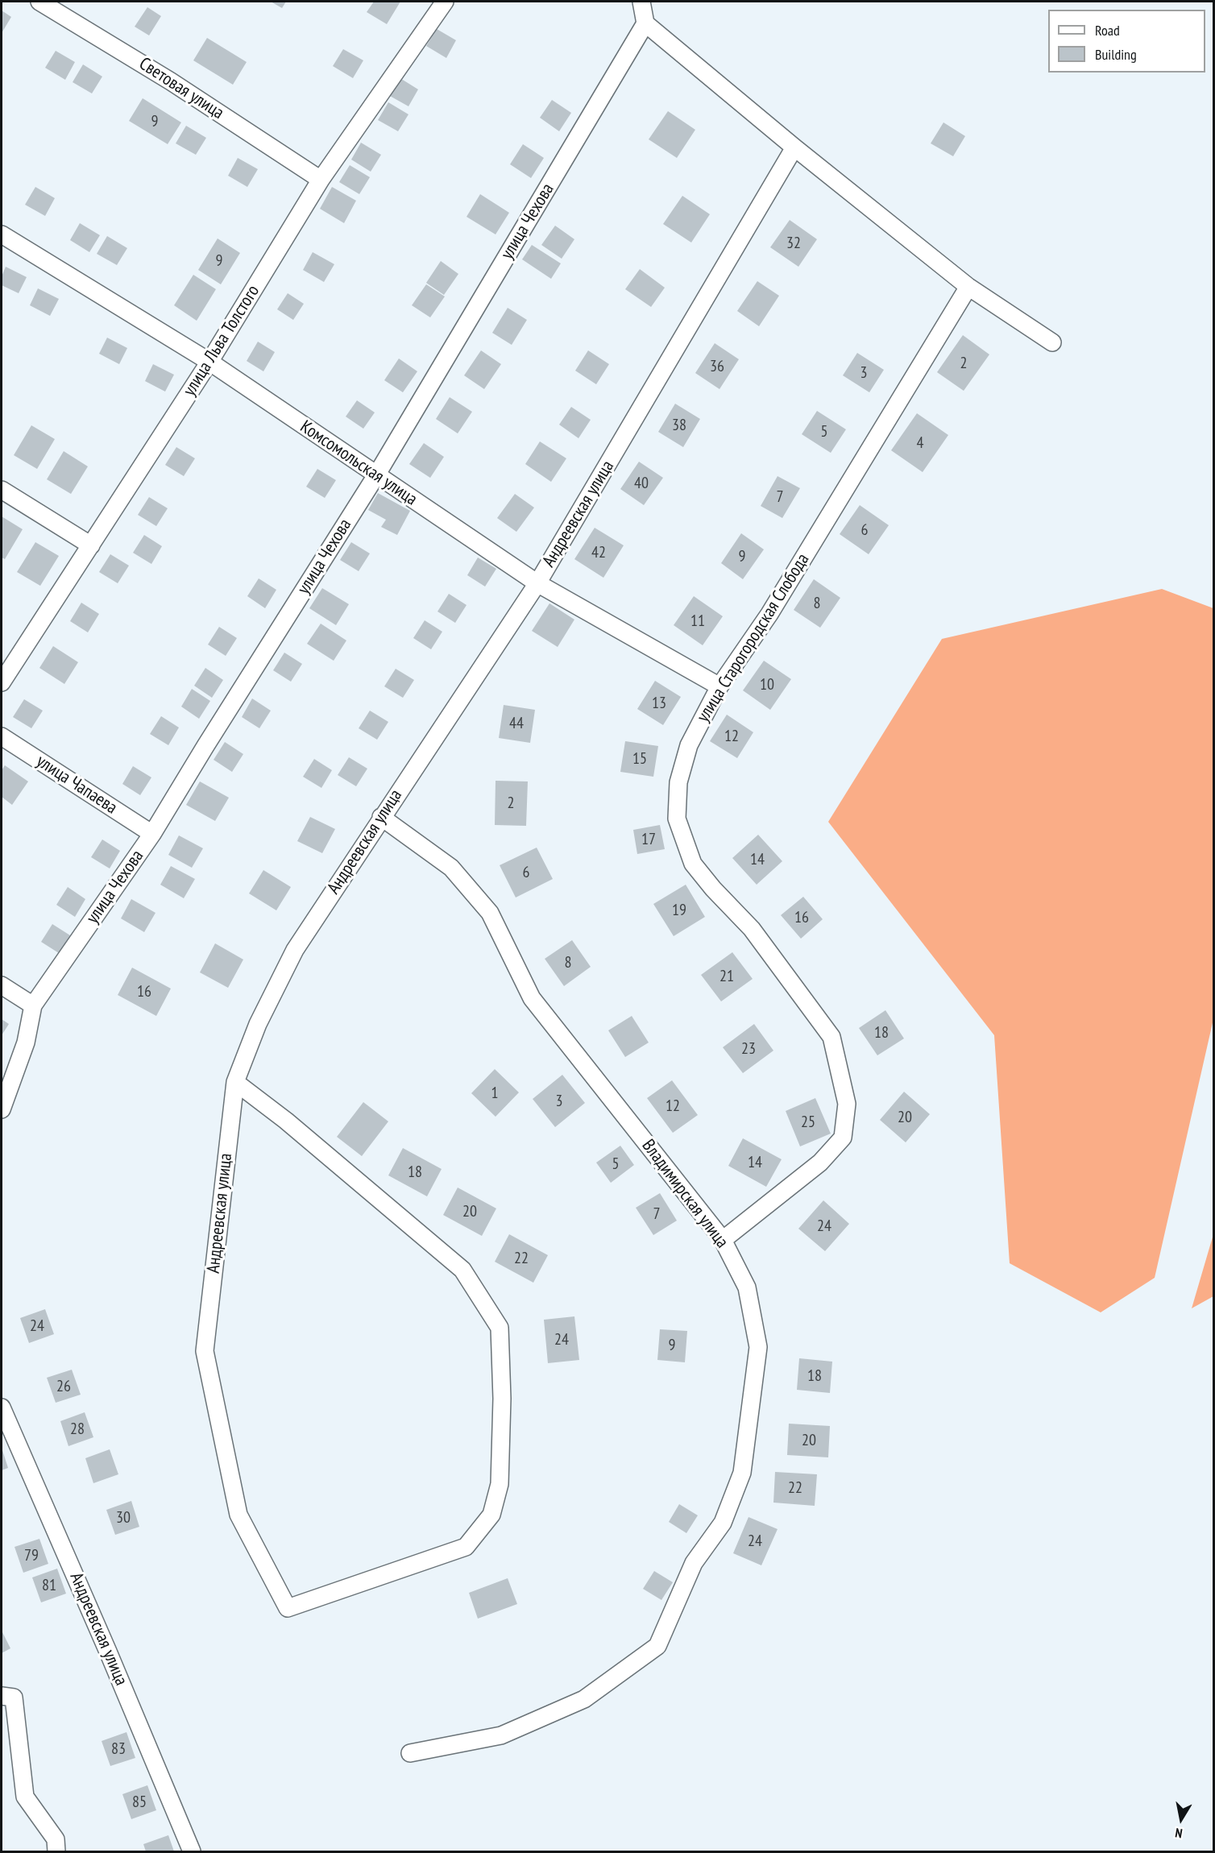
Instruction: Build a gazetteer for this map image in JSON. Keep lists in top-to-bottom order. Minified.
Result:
{"streets":{"street":["Световая улица","улица Чехова","улица Льва Толстого","Комсомольская улица","Андреевская улица","улица Старогородская Слобода","улица Чапаева","Владимирская улица"]},"crossings":[["Световая улица","улица Льва Толстого"],["улица Чехова","Комсомольская улица"],["улица Чехова","улица Чапаева"],["улица Льва Толстого","Комсомольская улица"],["Комсомольская улица","Андреевская улица"],["Комсомольская улица","улица Старогородская Слобода"],["Андреевская улица","Владимирская улица"],["улица Старогородская Слобода","Владимирская улица"]],"house_numbers":["9","32","9","2","36","3","38","5","4","40","7","6","42","9","8","11","10","13","44","12","15","2","17","14","6","19","16","8","21","16","18","23","1","3","12","20","25","14","5","18","20","7","24","22","24","24","9","18","26","28","20","22","30","24","79","81","83","85"],"legend":["Road","Building"],"north":"bottom"}
